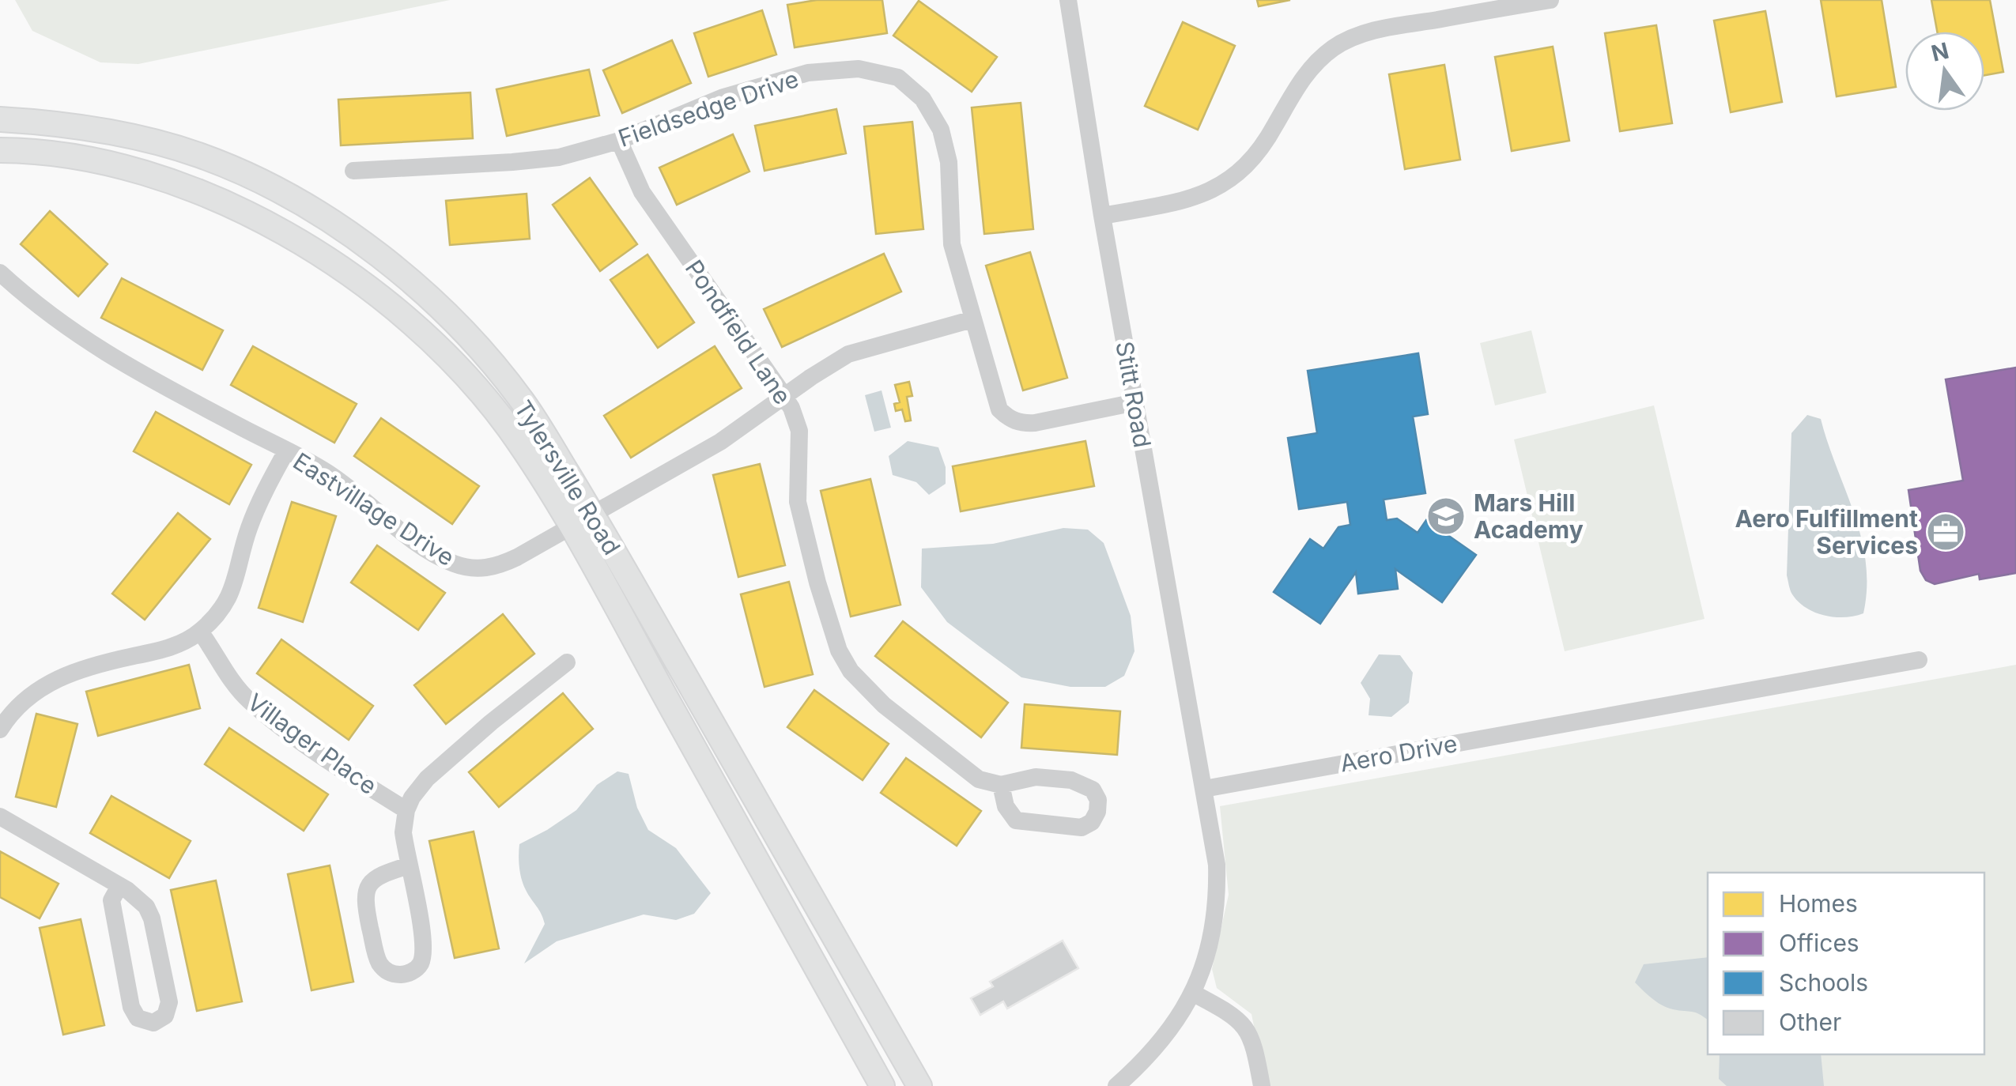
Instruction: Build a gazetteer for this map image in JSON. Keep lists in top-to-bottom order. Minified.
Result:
{"streets":{"main road":["Tylersville Road"],"street":["Fieldsedge Drive","Pondfield Lane","Stitt Road","Eastvillage Drive","Villager Place","Aero Drive"]},"crossings":[["Fieldsedge Drive","Pondfield Lane"],["Fieldsedge Drive","Stitt Road"],["Fieldsedge Drive","Eastvillage Drive"],["Pondfield Lane","Eastvillage Drive"],["Stitt Road","Aero Drive"],["Tylersville Road","Eastvillage Drive"]],"places":{"school or university":["Mars Hill Academy"],"office":["Aero Fulfillment Services"]},"legend":["Homes","Offices","Schools","Other"],"north":"top"}
